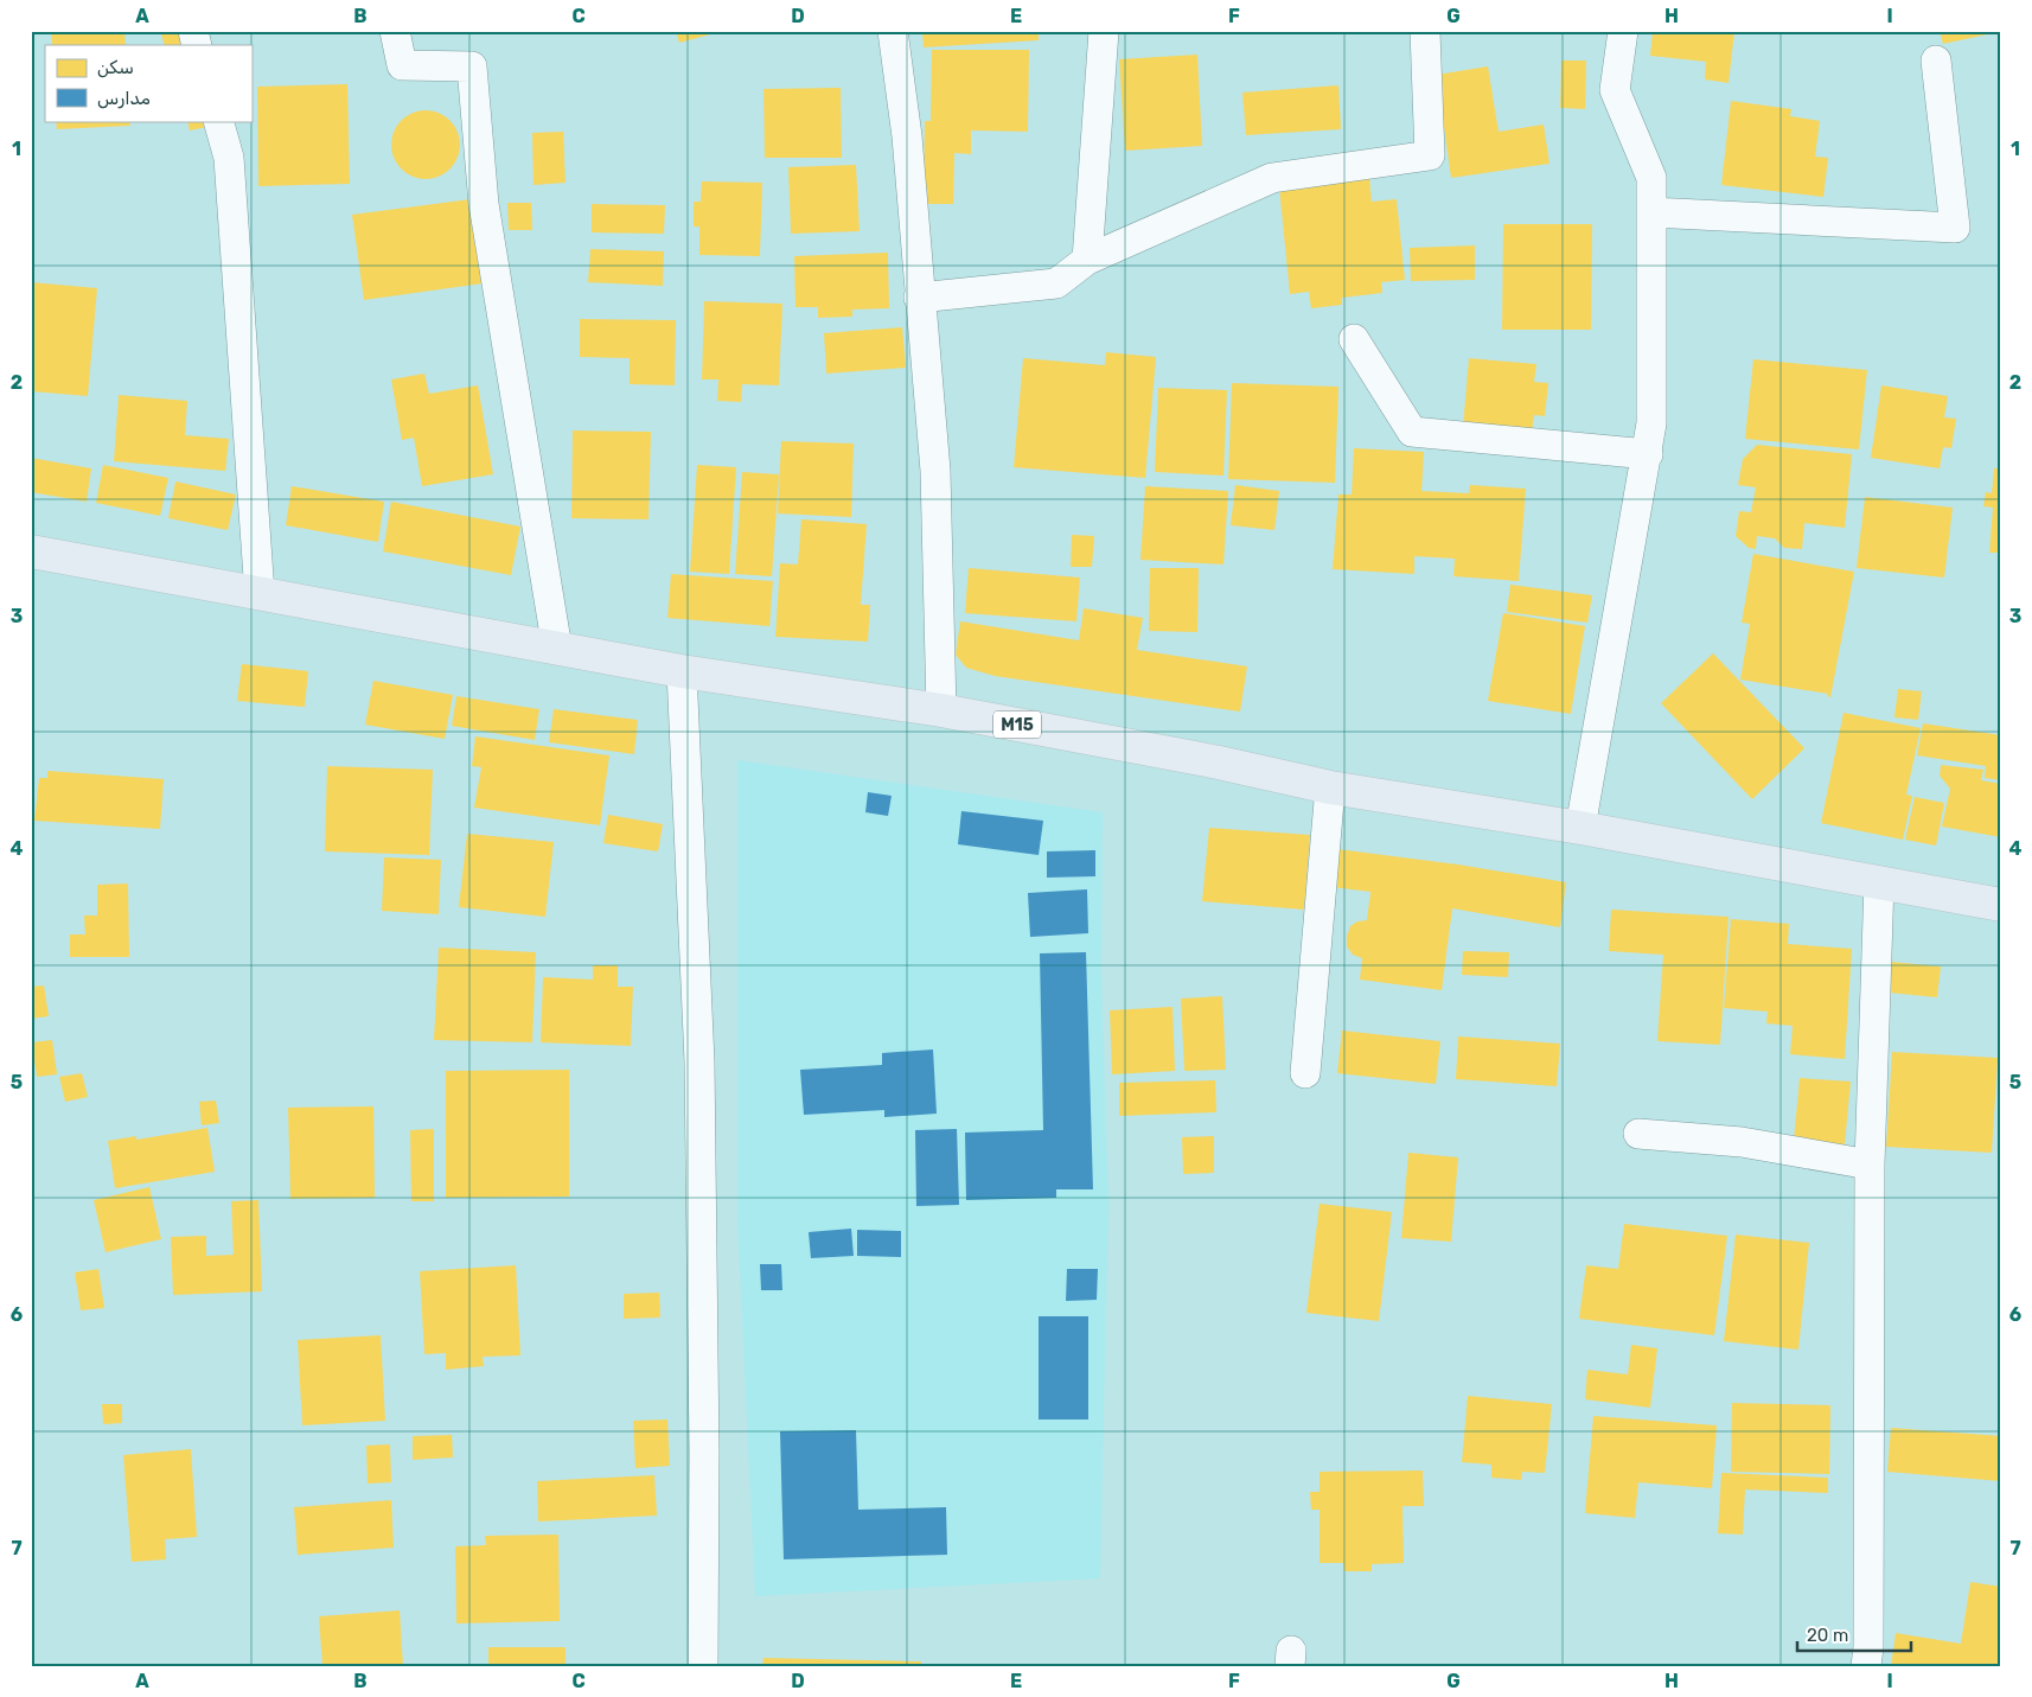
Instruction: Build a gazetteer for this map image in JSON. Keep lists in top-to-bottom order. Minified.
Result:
{"streets":{"highway":["M15"]},"legend":["سكن","مدارس"],"scale_bar":"20 m","grid":{"columns":["A","B","C","D","E","F","G","H","I"],"rows":["1","2","3","4","5","6","7"]}}
